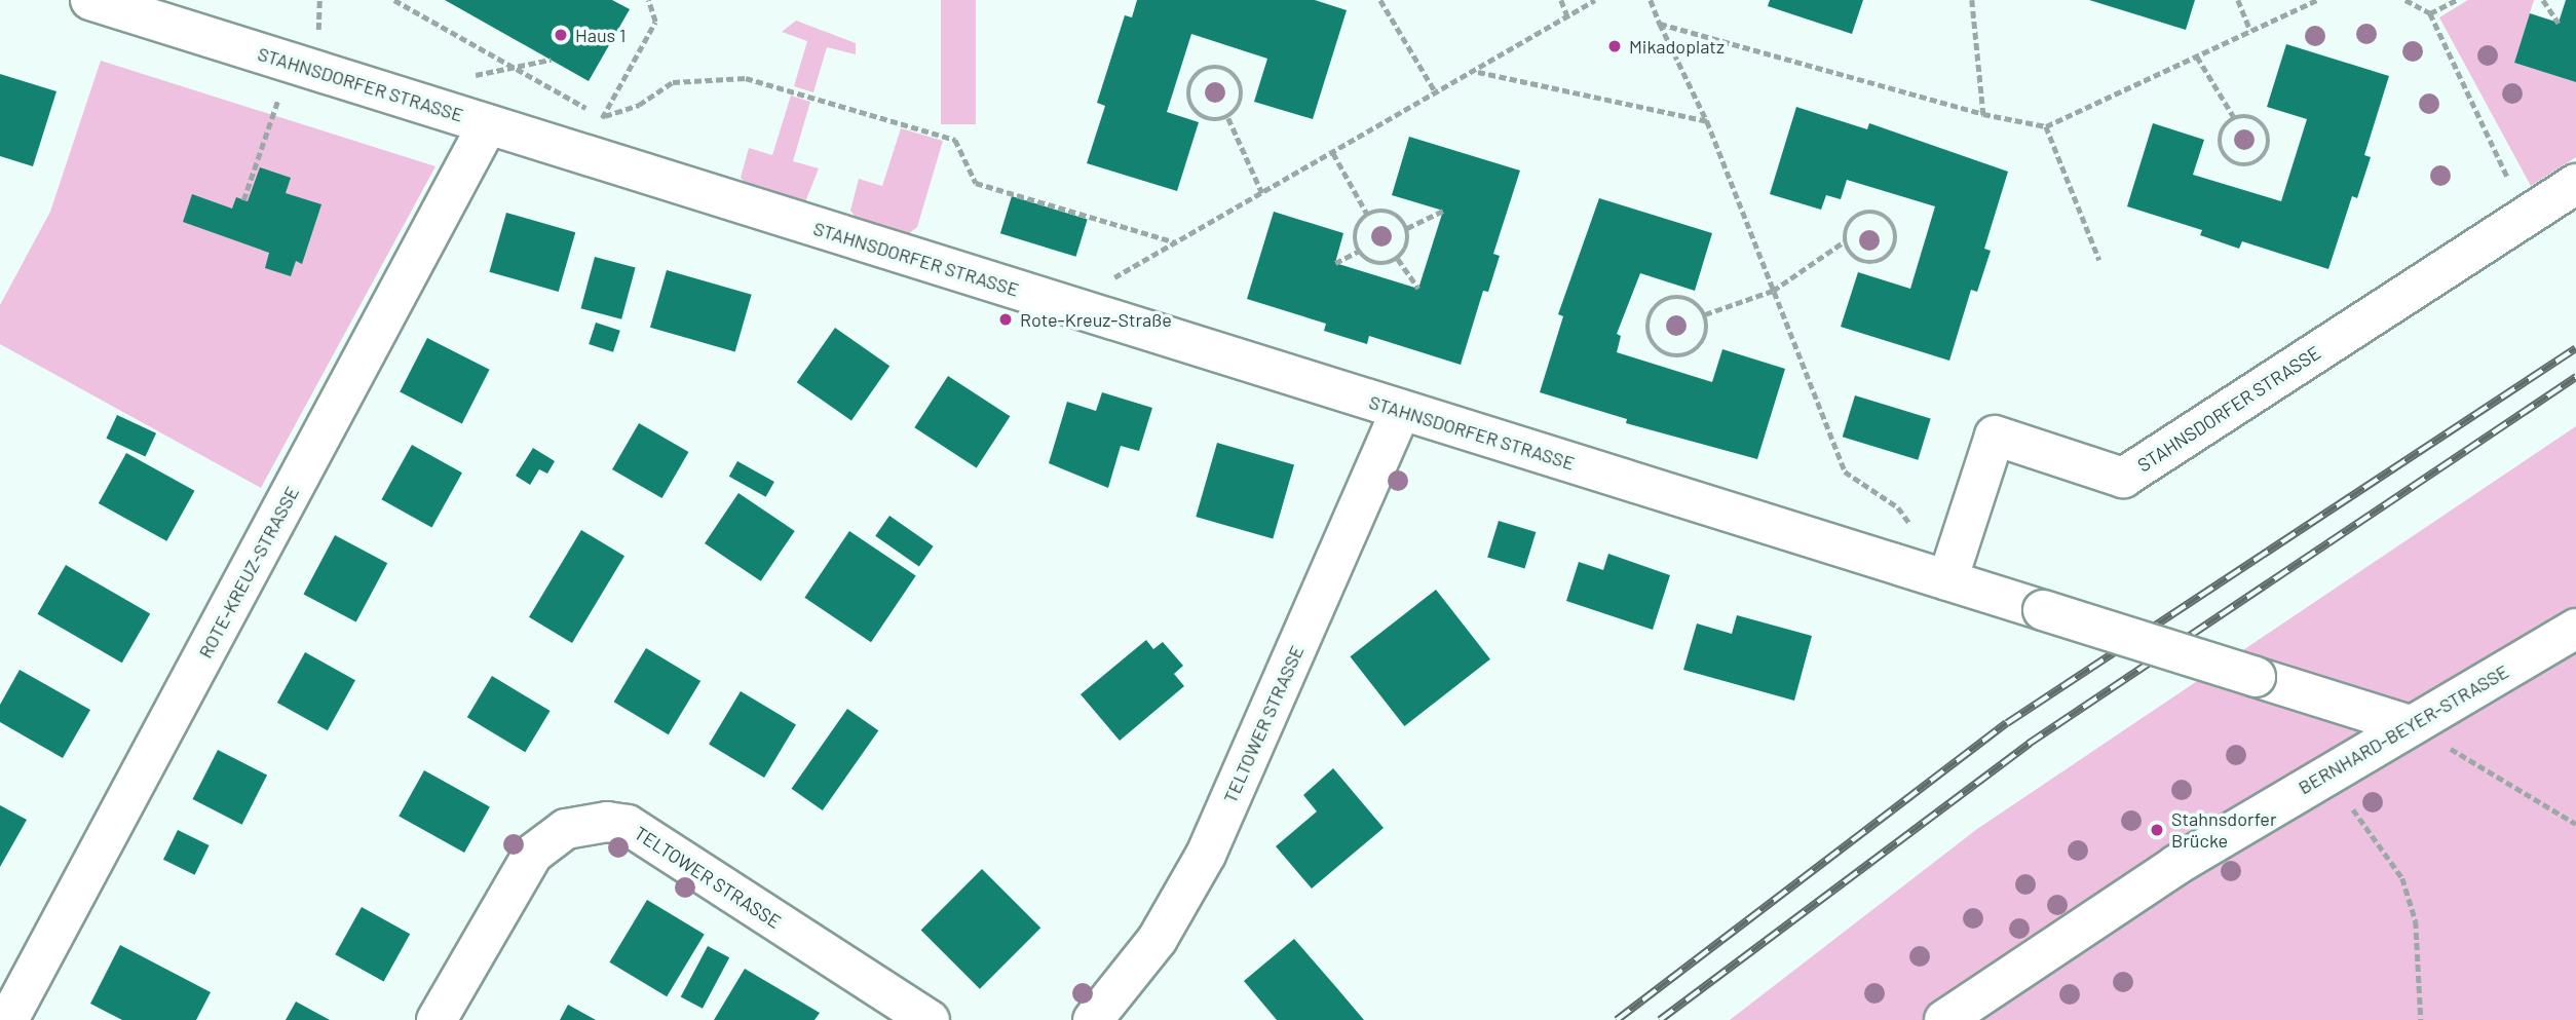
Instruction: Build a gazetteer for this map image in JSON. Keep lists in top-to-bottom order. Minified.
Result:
{"streets":{"street":["STAHNSDORFER STRASSE","ROTE-KREUZ-STRASSE","TELTOWER STRASSE","BERNHARD-BEYER-STRASSE"]},"crossings":[["STAHNSDORFER STRASSE","ROTE-KREUZ-STRASSE"],["STAHNSDORFER STRASSE","TELTOWER STRASSE"],["STAHNSDORFER STRASSE","BERNHARD-BEYER-STRASSE"]],"places":["Haus 1","Mikadoplatz","Rote-Kreuz-Straße","Stahnsdorfer Brücke"]}
